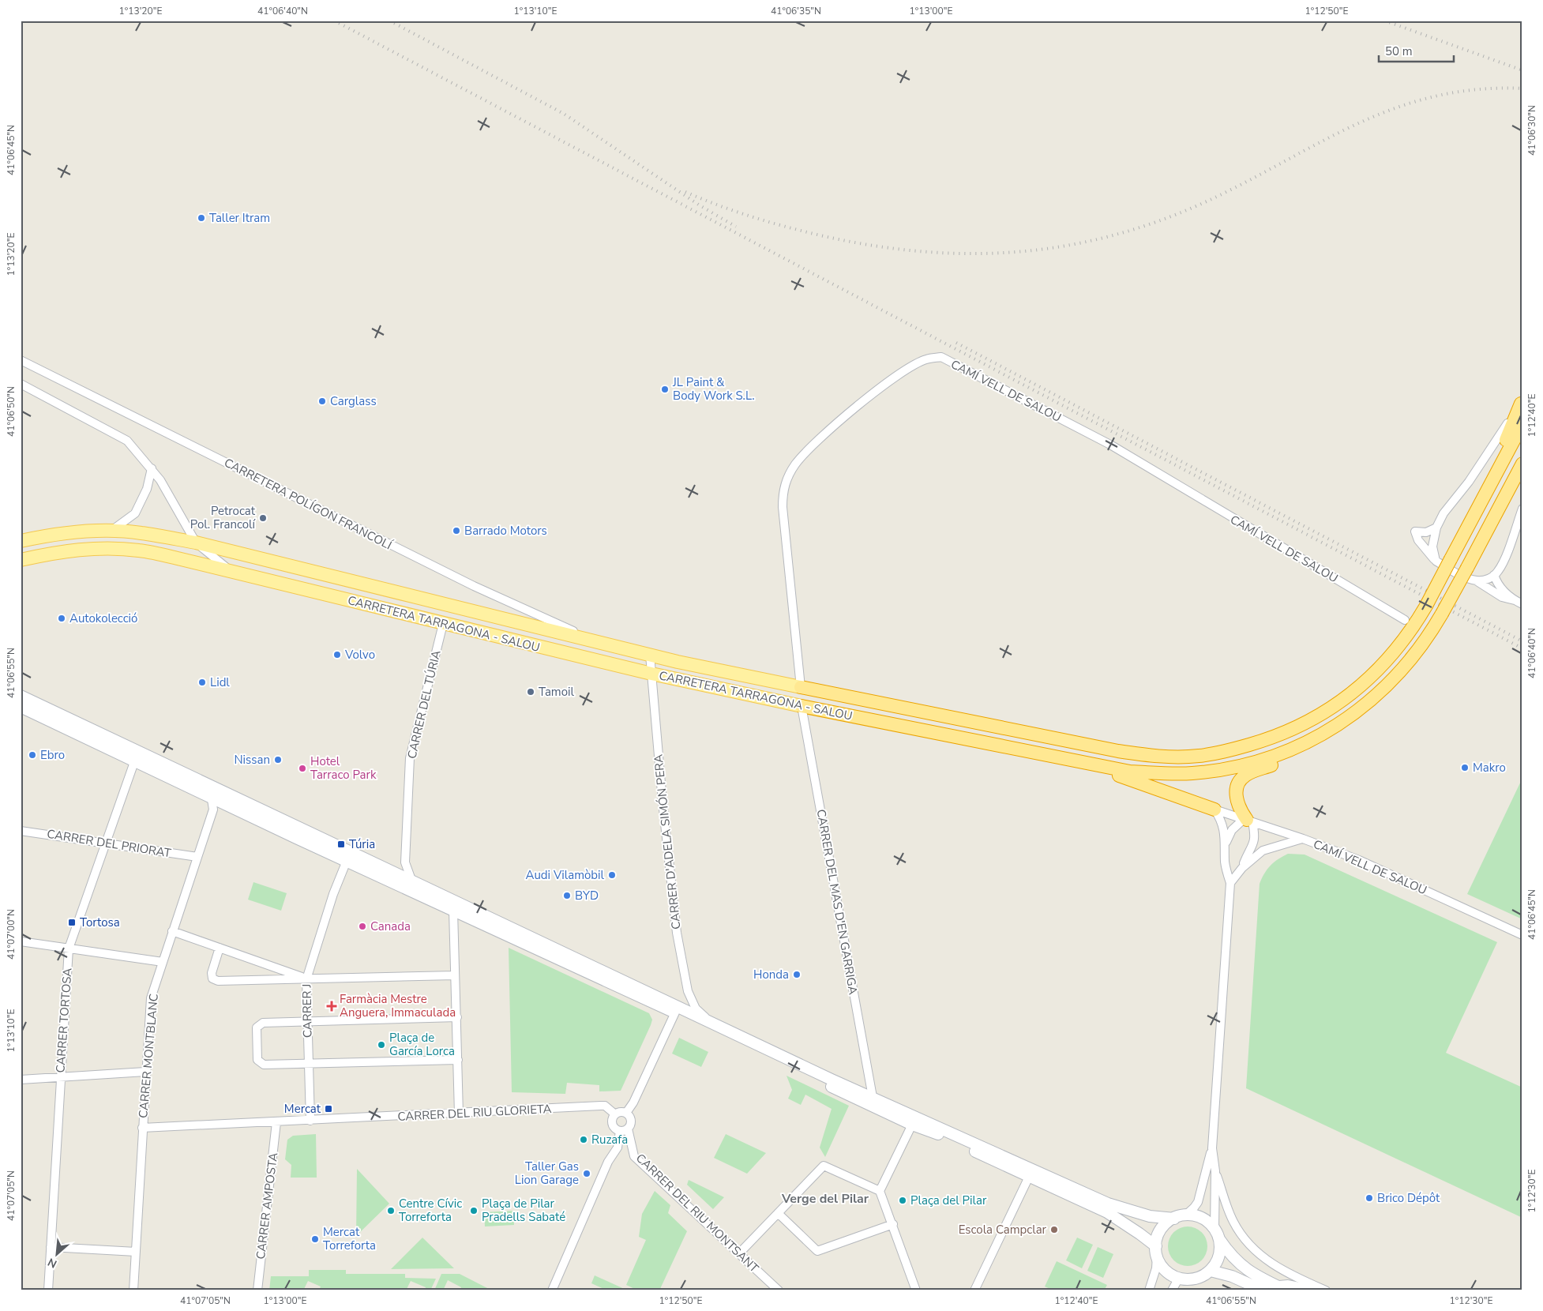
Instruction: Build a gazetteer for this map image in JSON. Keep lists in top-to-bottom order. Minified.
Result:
{"streets":{"highway":["CARRETERA TARRAGONA - SALOU"],"street":["CAMÍ VELL DE SALOU","CARRETERA POLÍGON FRANCOLÍ","CARRER DEL TÚRIA","CARRER D'ADELA SIMÓN PERA","CARRER DEL PRIORAT","CARRER DEL MAS D'EN GARRIGA","CARRER J","CARRER TORTOSA","CARRER MONTBLANC","CARRER DEL RIU GLORIETA","CARRER AMPOSTA","CARRER DEL RIU MONTSANT"]},"crossings":[["CAMÍ VELL DE SALOU","CARRETERA TARRAGONA - SALOU"],["CARRETERA POLÍGON FRANCOLÍ","CARRETERA TARRAGONA - SALOU"],["CARRETERA TARRAGONA - SALOU","CARRER DEL TÚRIA"],["CARRETERA TARRAGONA - SALOU","CARRER D'ADELA SIMÓN PERA"],["CARRETERA TARRAGONA - SALOU","CARRER DEL MAS D'EN GARRIGA"],["CARRER DEL PRIORAT","CARRER TORTOSA"],["CARRER DEL PRIORAT","CARRER MONTBLANC"],["CARRER J","CARRER DEL RIU GLORIETA"],["CARRER MONTBLANC","CARRER DEL RIU GLORIETA"],["CARRER DEL RIU GLORIETA","CARRER AMPOSTA"],["CARRER DEL RIU GLORIETA","CARRER DEL RIU MONTSANT"]],"districts":["Verge del Pilar"],"places":{"other":["Taller Itram","JL Paint & Body Work S.L.","Carglass","Petrocat Pol. Francolí","Barrado Motors","Autokolecció","Volvo","Lidl","Tamoil","Ebro","Nissan","Makro","Hotel Tarraco Park","Audi Vilamòbil","BYD","Canada","Honda","Plaça de García Lorca","Ruzafa","Taller Gas Lion Garage","Brico Dépôt","Plaça del Pilar","Centre Cívic Torreforta","Plaça de Pilar Pradells Sabaté","Escola Campclar","Mercat Torreforta"],"transit":["Túria","Tortosa","Mercat"],"health":["Farmàcia Mestre Anguera, Immaculada"]},"scale_bar":"50 m","north":"bottom left","coordinates":["1°13'20\"E","41°06'40\"N","1°13'10\"E","41°06'35\"N","1°13'00\"E","1°12'50\"E","41°06'30\"N","41°06'45\"N","41°06'50\"N","1°12'40\"E","41°06'55\"N","41°07'00\"N","1°12'30\"E","41°07'05\"N"]}
